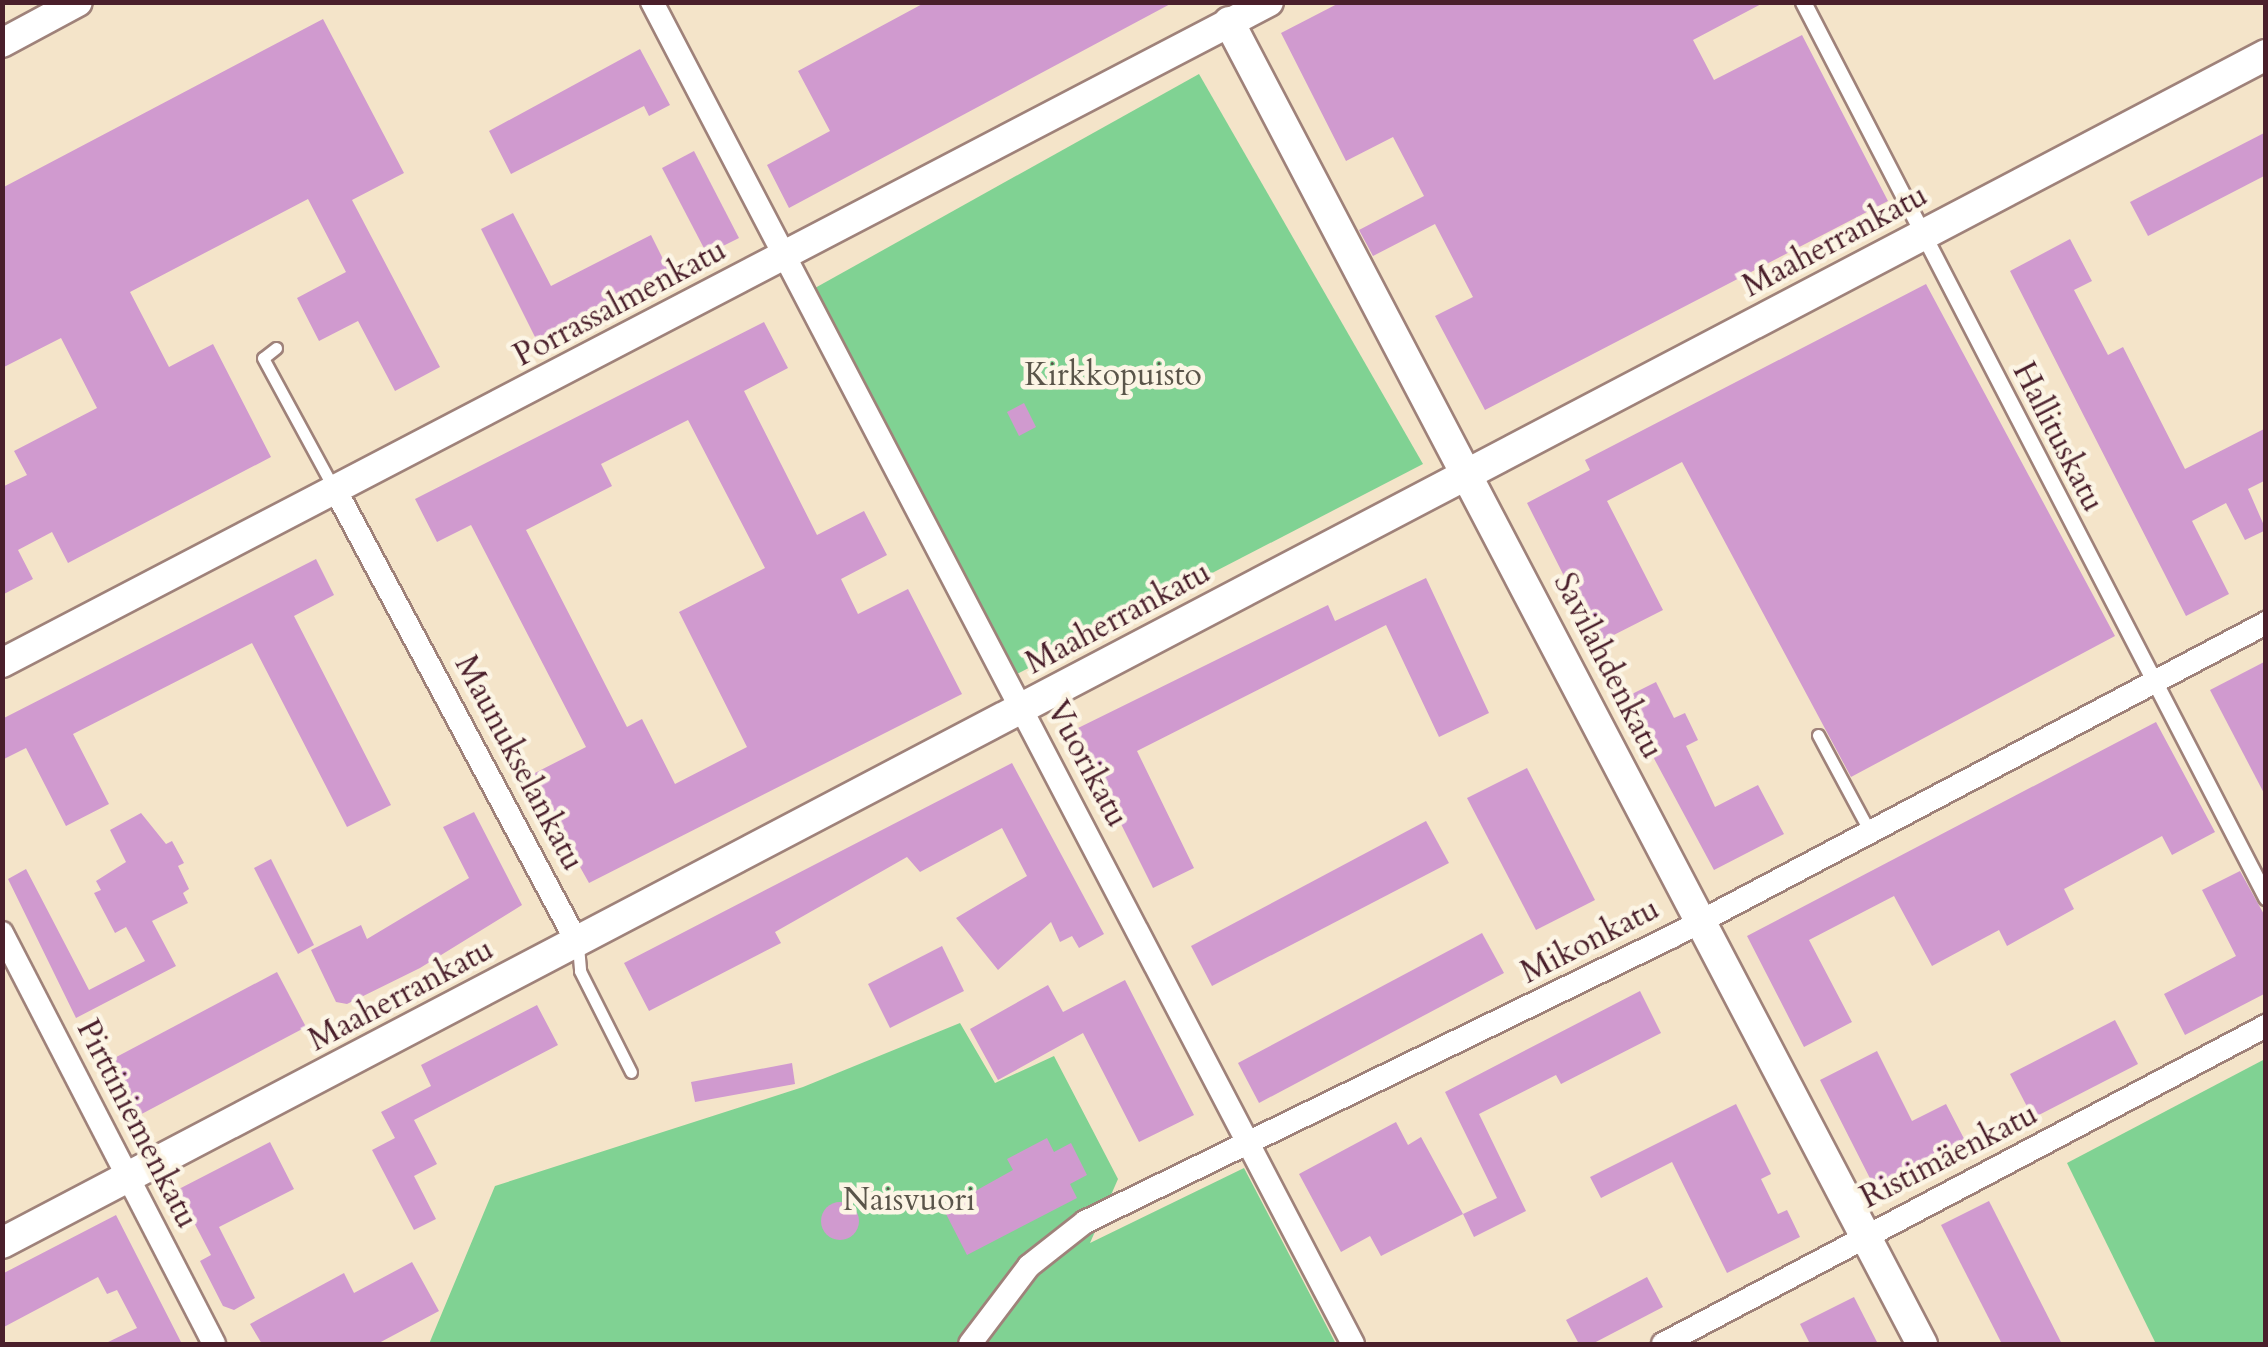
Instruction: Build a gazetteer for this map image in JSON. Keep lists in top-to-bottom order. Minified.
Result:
{"streets":{"main road":["Maaherrankatu","Savilahdenkatu"],"street":["Porrassalmenkatu","Hallituskatu","Maunukselankatu","Vuorikatu","Mikonkatu","Pirttiniemenkatu","Ristimäenkatu"]},"crossings":[["Maaherrankatu","Hallituskatu"],["Maaherrankatu","Savilahdenkatu"],["Maaherrankatu","Maunukselankatu"],["Maaherrankatu","Vuorikatu"],["Maaherrankatu","Pirttiniemenkatu"],["Porrassalmenkatu","Savilahdenkatu"],["Porrassalmenkatu","Maunukselankatu"],["Porrassalmenkatu","Vuorikatu"],["Hallituskatu","Mikonkatu"],["Savilahdenkatu","Mikonkatu"],["Savilahdenkatu","Ristimäenkatu"],["Vuorikatu","Mikonkatu"]],"parks":["Kirkkopuisto","Naisvuori"]}
